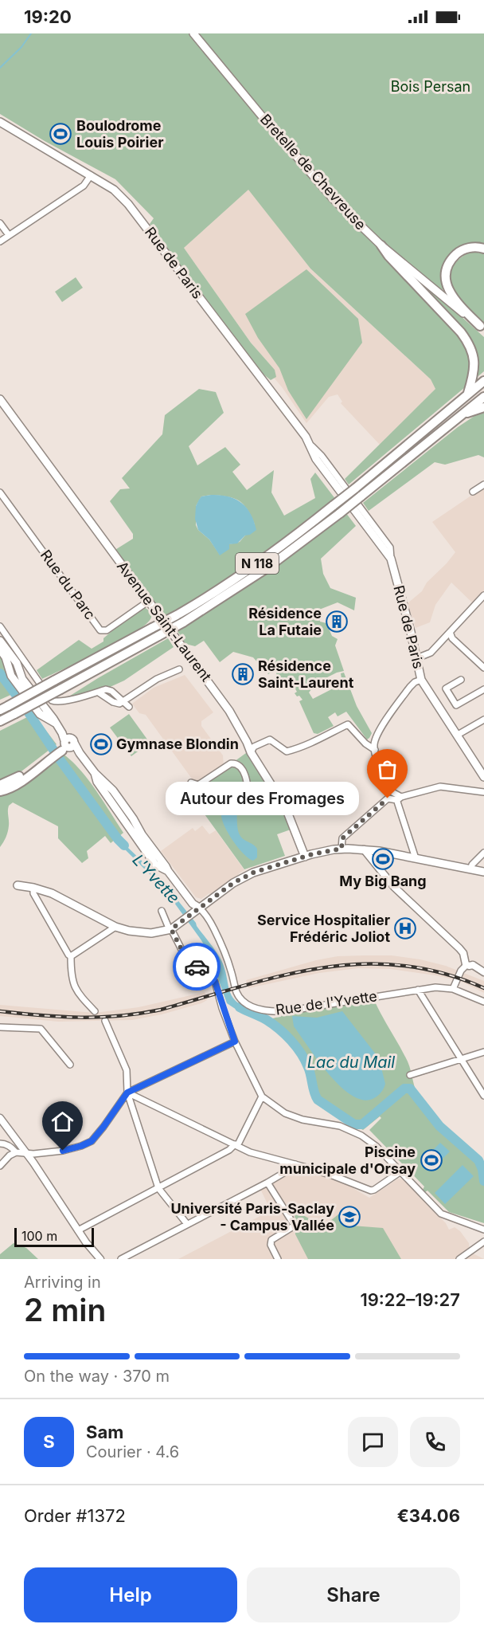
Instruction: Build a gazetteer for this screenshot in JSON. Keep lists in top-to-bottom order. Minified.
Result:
{"streets":{"highway":["N 118"],"main road":["Bretelle de Chevreuse","Rue de Paris","Avenue Saint-Laurent"],"street":["Rue du Parc","Rue de l'Yvette"]},"crossings":[["Rue du Parc","Avenue Saint-Laurent"]],"water":["L'Yvette","Lac du Mail"],"parks":["Bois Persan"],"places":{"sports":["Boulodrome Louis Poirier","Gymnase Blondin","My Big Bang","Piscine municipale d'Orsay"],"building":["Résidence La Futaie","Résidence Saint-Laurent"],"other":["Autour des Fromages"],"hospital":["Service Hospitalier Frédéric Joliot"],"school or university":["Université Paris-Saclay - Campus Vallée"]},"scale_bar":"100 m","page":{"status":"19:20","bubble":"Autour des Fromages","scale":"100 m","heading":["2 min","Arriving in","19:22–19:27"],"panel":["Sam","Courier · 4.6","Order #1372","€34.06"],"bar":"On the way · 370 m","round":"S","buttons":["Help","Share"]}}
